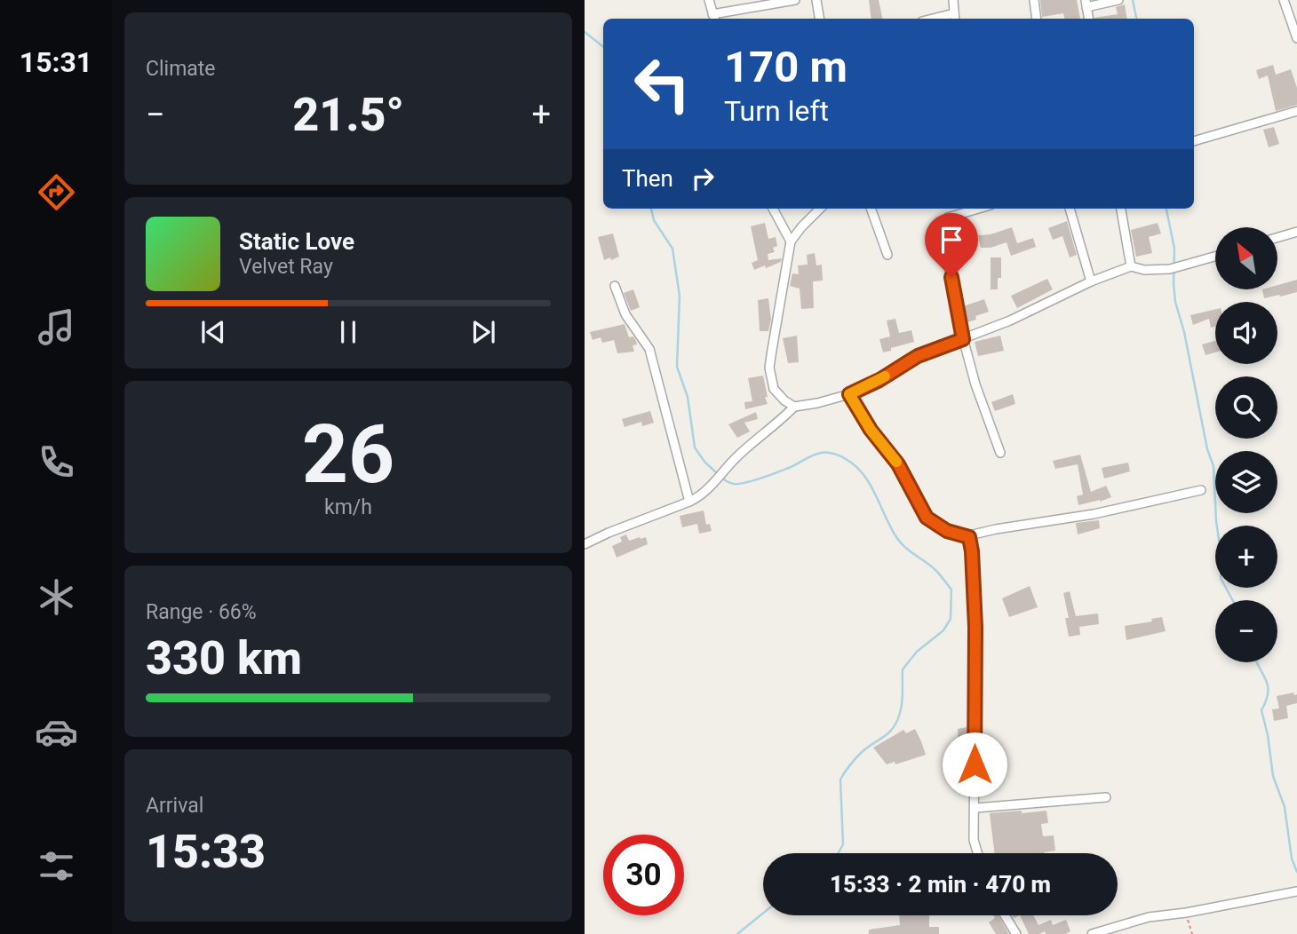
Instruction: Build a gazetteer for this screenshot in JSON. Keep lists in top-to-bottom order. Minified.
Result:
{"north":"top left","page":{"tabs":"15:31","tile":["Climate",["26","km/h"],["Range · 66%","330 km"],["Arrival","15:33"]],"turn":["170 m","Turn left"],"heat":["−","21.5°","+"],"then":"Then","song":["Static Love","Velvet Ray"],"map_buttons":["+","−"],"limit":"30","trip":"15:33 · 2 min · 470 m"}}
